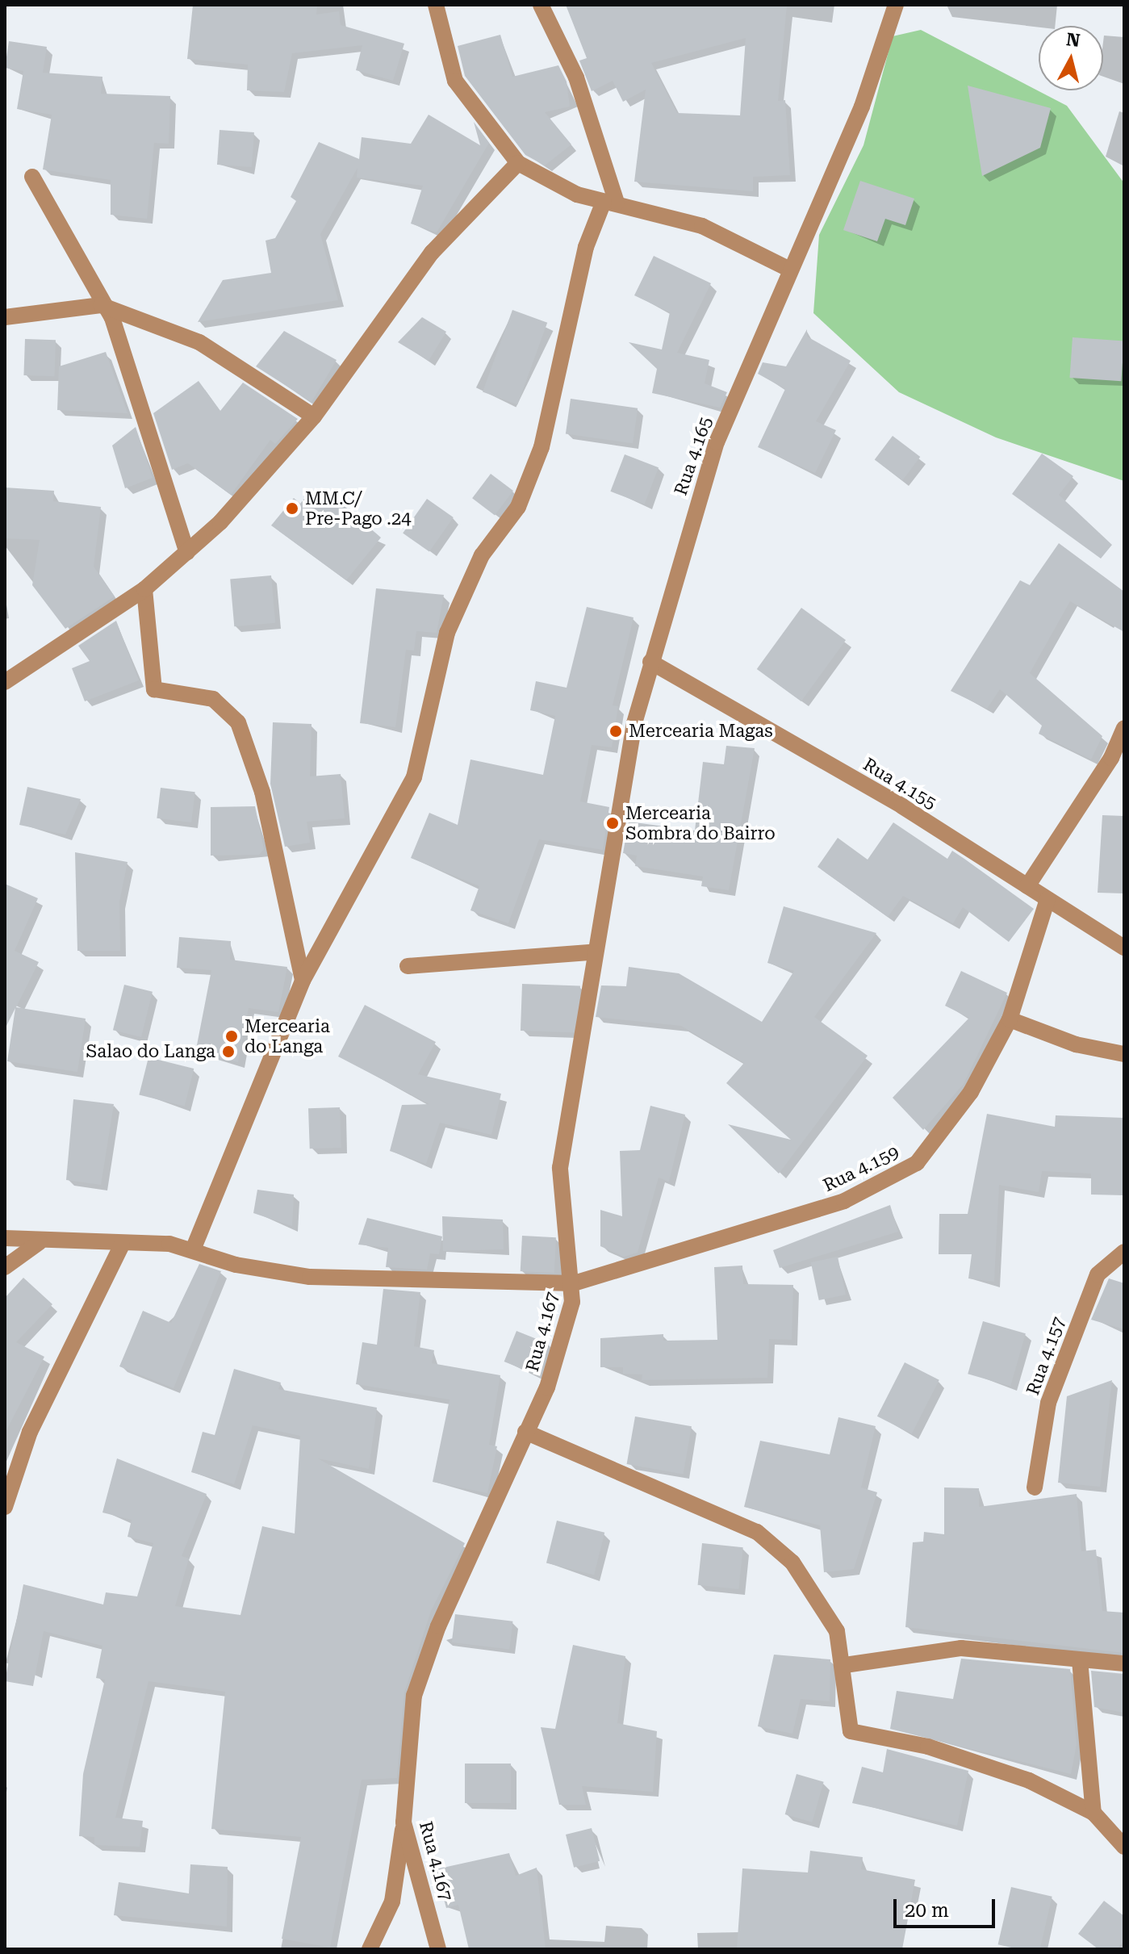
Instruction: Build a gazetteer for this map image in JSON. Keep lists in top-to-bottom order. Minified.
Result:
{"streets":{"street":["Rua 4.165","Rua 4.155","Rua 4.159","Rua 4.167","Rua 4.157"]},"crossings":[["Rua 4.165","Rua 4.155"],["Rua 4.165","Rua 4.167"],["Rua 4.155","Rua 4.159"],["Rua 4.155","Rua 4.167"],["Rua 4.159","Rua 4.167"]],"places":["MM.C/ Pre-Pago .24","Mercearia Magas","Mercearia Sombra do Bairro","Mercearia do Langa","Salao do Langa"],"scale_bar":"20 m","north":"top"}
